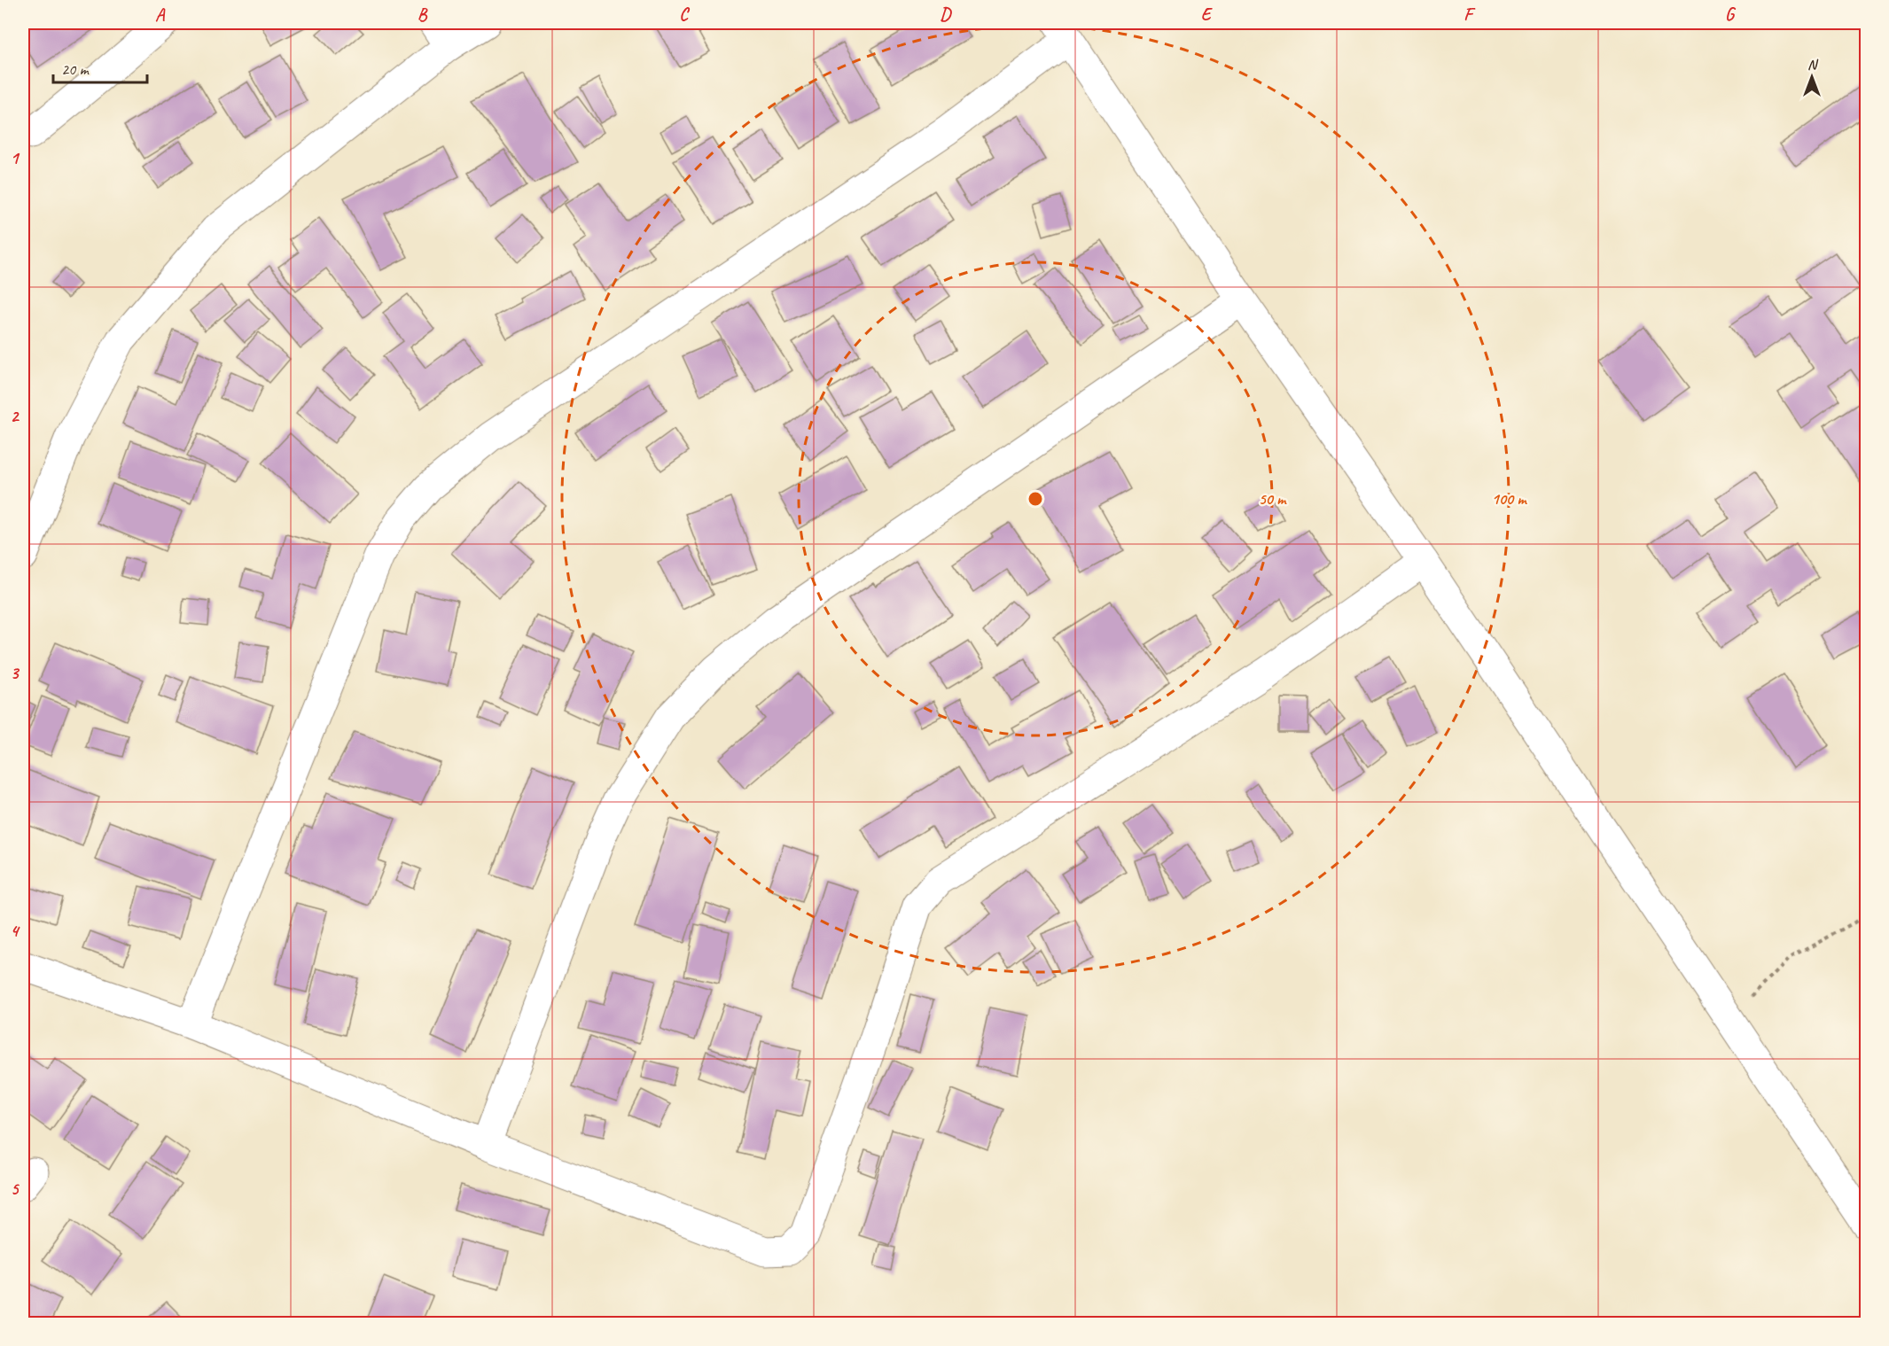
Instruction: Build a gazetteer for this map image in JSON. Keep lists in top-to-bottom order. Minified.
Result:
{"scale_bar":"20 m","north":"top","grid":{"columns":["A","B","C","D","E","F","G"],"rows":["1","2","3","4","5"]},"rings":["50 m","100 m"]}
